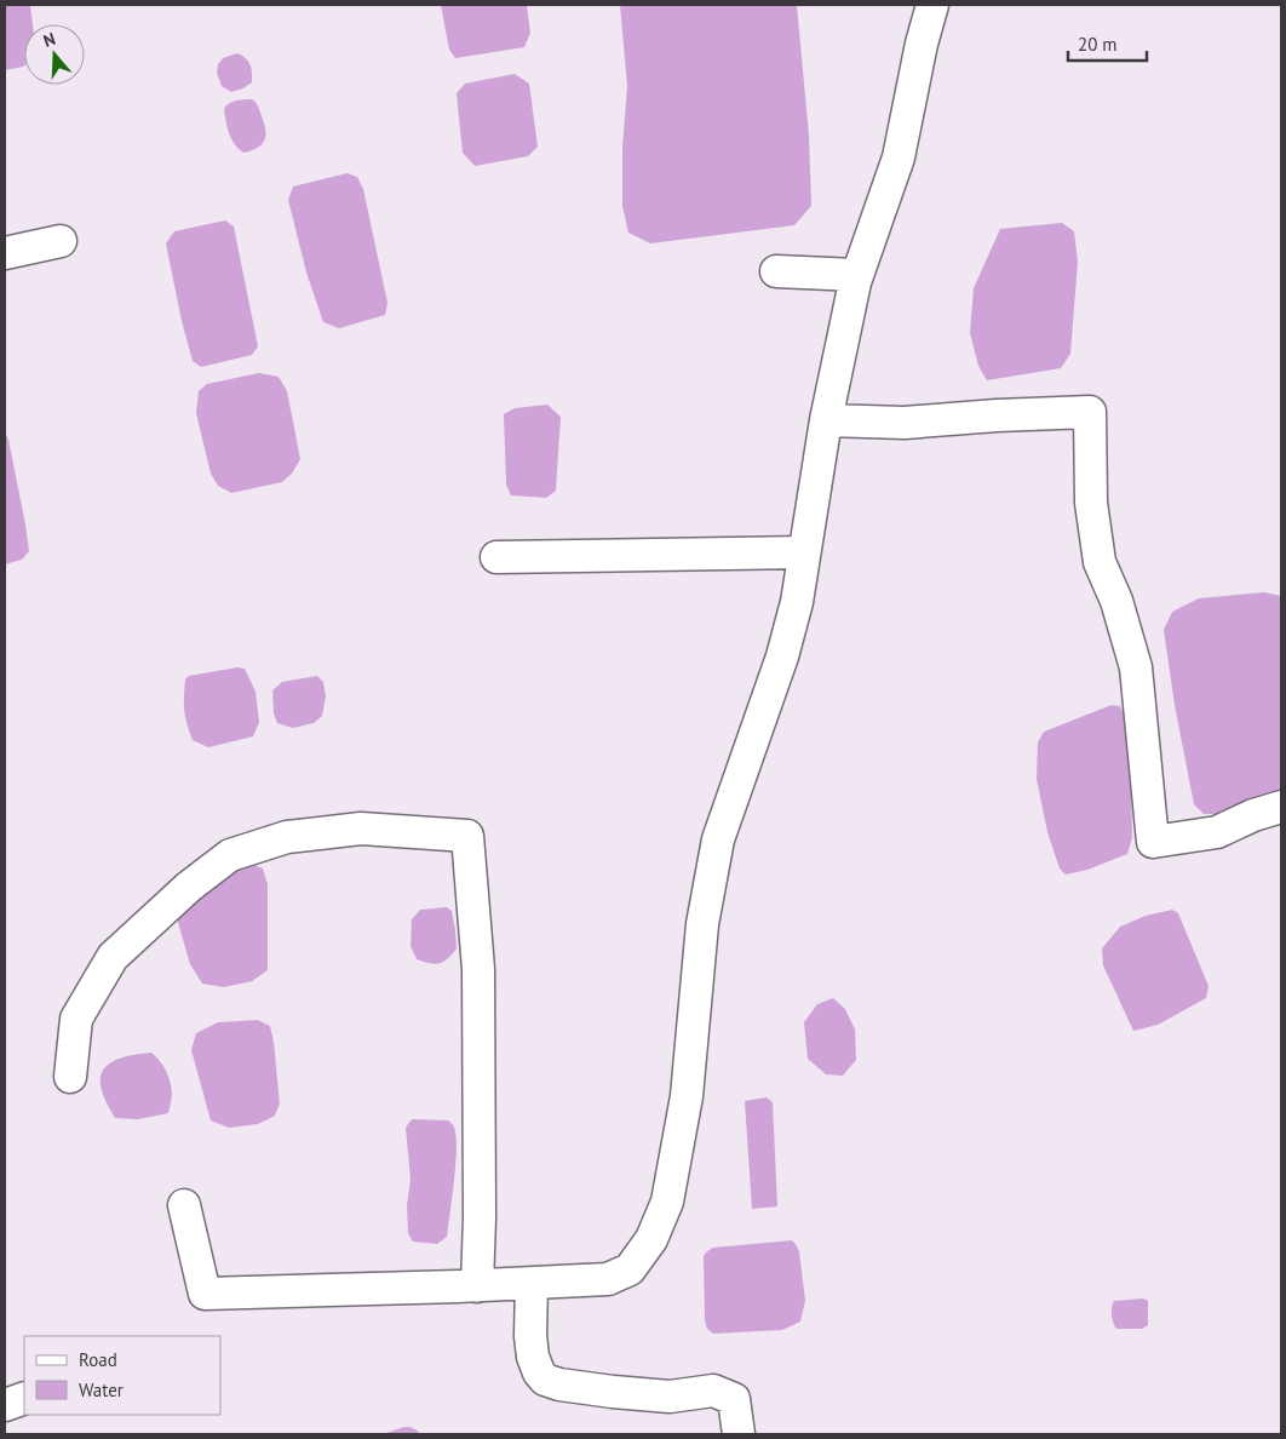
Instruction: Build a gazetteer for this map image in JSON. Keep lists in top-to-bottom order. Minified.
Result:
{"legend":["Road","Water"],"scale_bar":"20 m","north":"top"}
